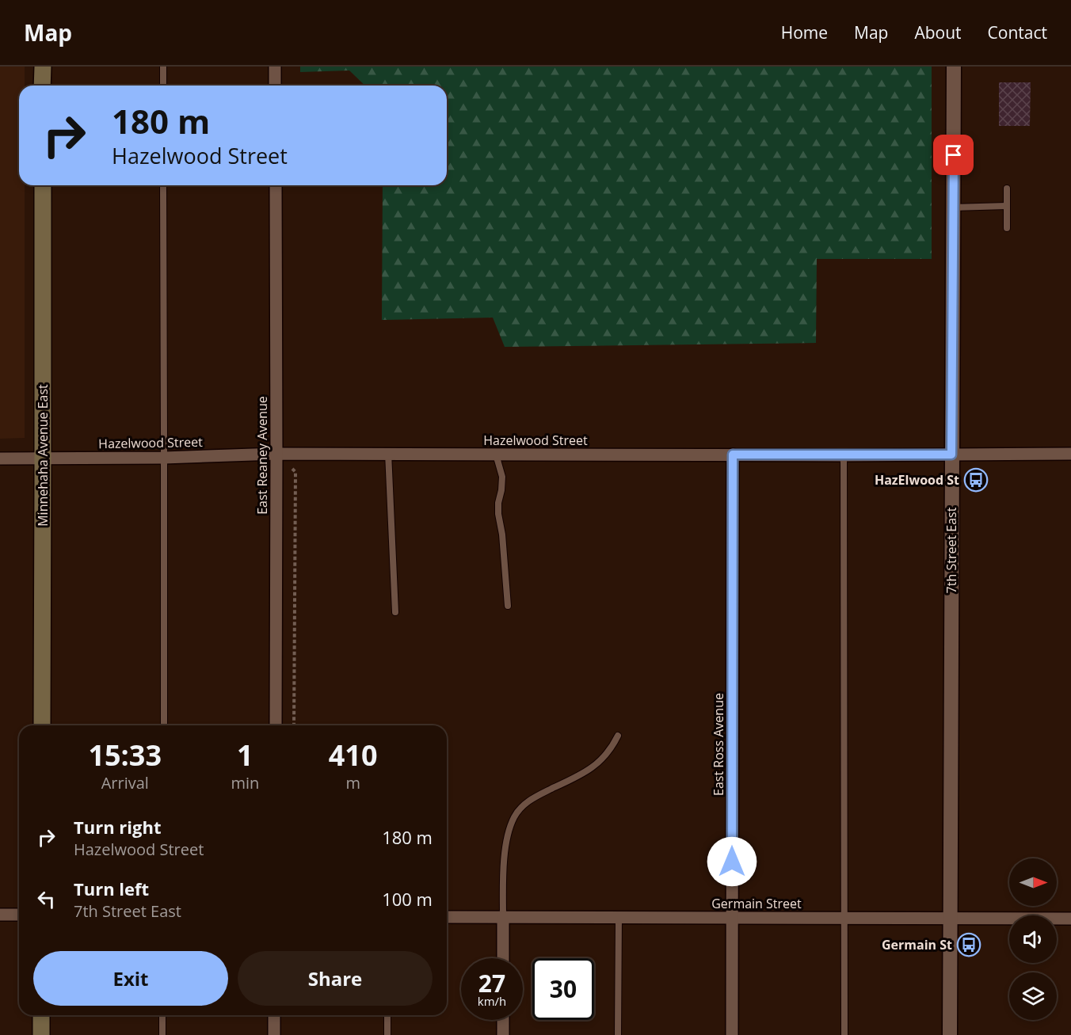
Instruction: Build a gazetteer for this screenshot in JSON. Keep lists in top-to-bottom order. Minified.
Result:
{"streets":{"main road":["Minnehaha Avenue East"],"street":["Hazelwood Street","East Reaney Avenue","7th Street East","East Ross Avenue","Germain Street"]},"crossings":[["Hazelwood Street","Minnehaha Avenue East"],["Hazelwood Street","East Reaney Avenue"],["Hazelwood Street","7th Street East"],["Hazelwood Street","East Ross Avenue"],["7th Street East","Germain Street"],["East Ross Avenue","Germain Street"]],"places":{"bus stop":["HazElwood St","Germain St"]},"north":"right","page":{"header":"Map","nav":["Home","Map","About","Contact"],"turn":["180 m","Hazelwood Street"],"eta":["15:33","Arrival","1","min","410","m"],"list":[{"name":"Turn right","note":"Hazelwood Street","value":"180 m"},{"name":"Turn left","note":"7th Street East","value":"100 m"}],"buttons":["Exit","Share"],"speed":"27 km/h","limit":"30"}}
